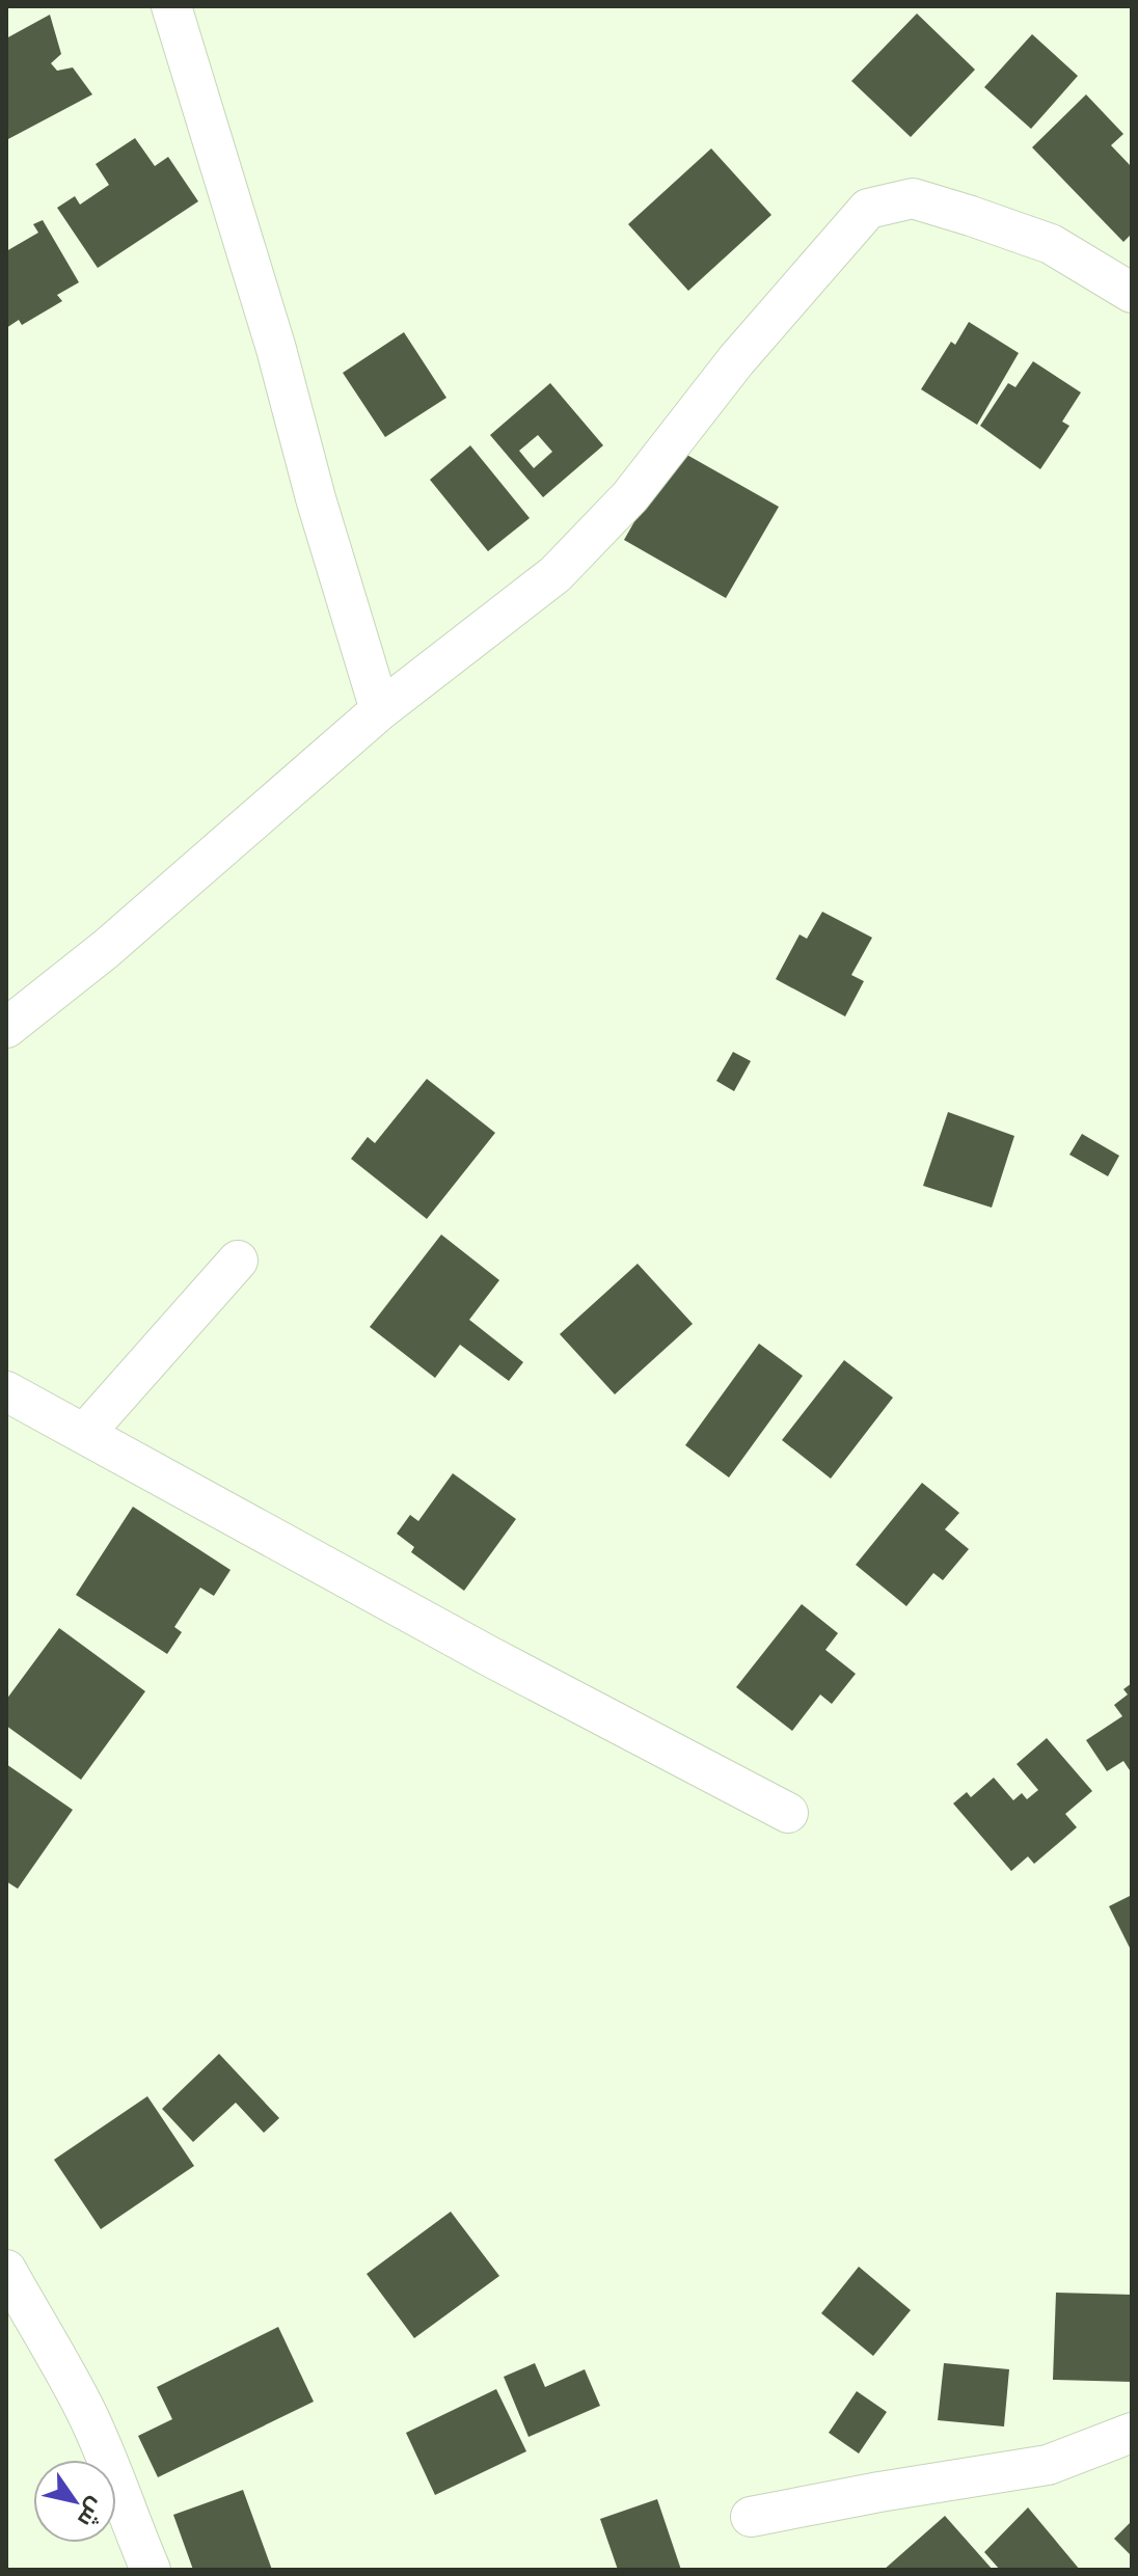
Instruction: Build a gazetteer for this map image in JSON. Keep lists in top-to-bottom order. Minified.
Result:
{"north":"bottom right"}
